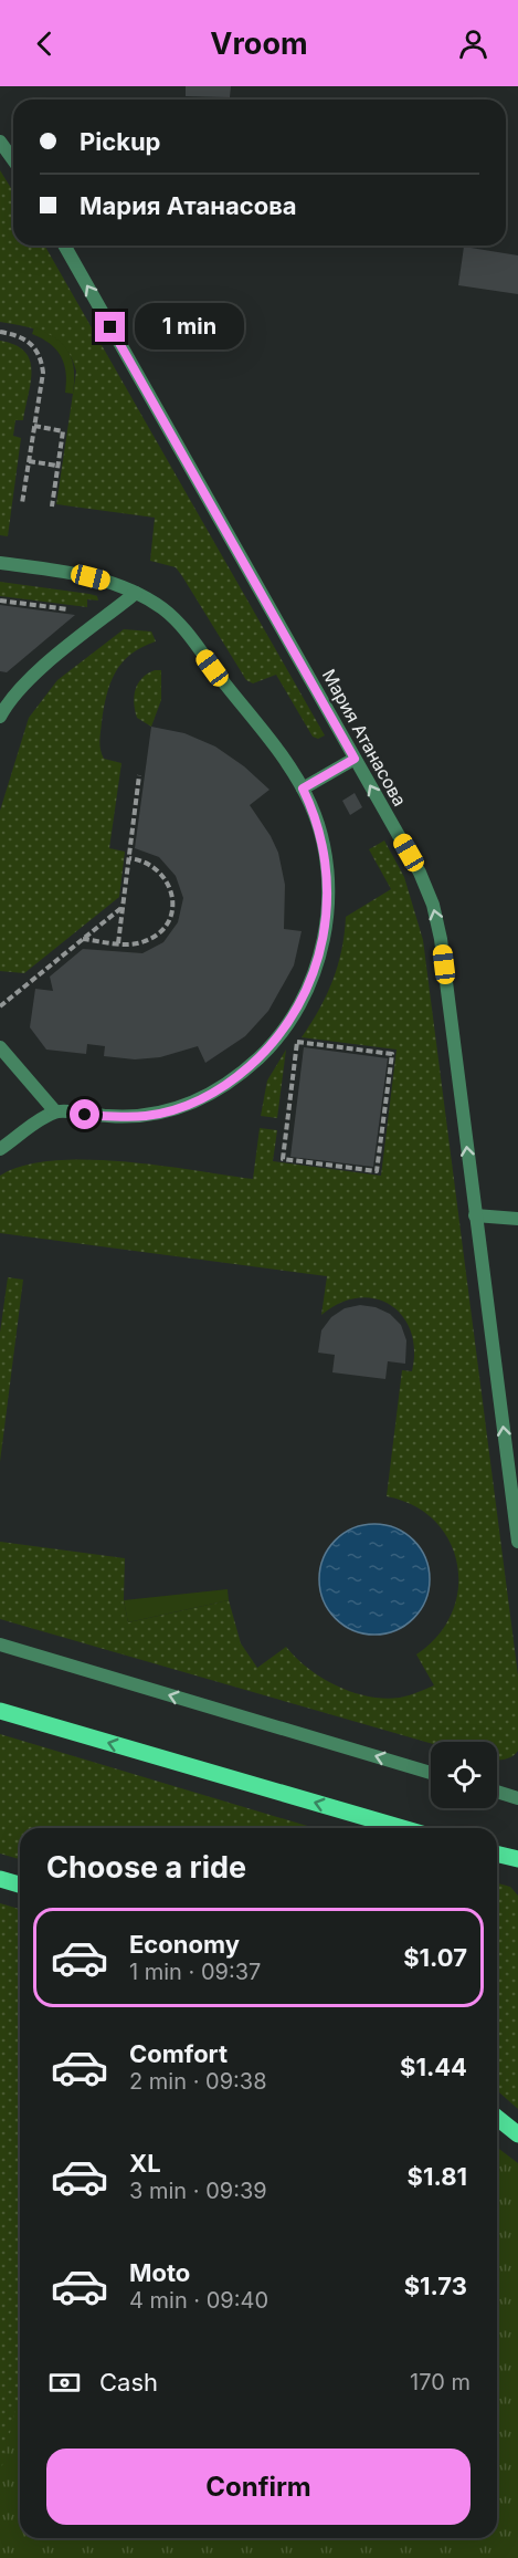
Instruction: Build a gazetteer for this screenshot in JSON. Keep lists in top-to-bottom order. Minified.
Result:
{"streets":{"street":["Мария Атанасова"]},"one_way":["Мария Атанасова"],"page":{"header":"Vroom","banner":["Pickup","Мария Атанасова"],"bubble":"1 min","heading":"Choose a ride","list":[{"name":"Economy","note":"1 min · 09:37","value":"$1.07"},{"name":"Comfort","note":"2 min · 09:38","value":"$1.44"},{"name":"XL","note":"3 min · 09:39","value":"$1.81"},{"name":"Moto","note":"4 min · 09:40","value":"$1.73"}],"pay":["Cash","170 m"],"buttons":"Confirm"}}
